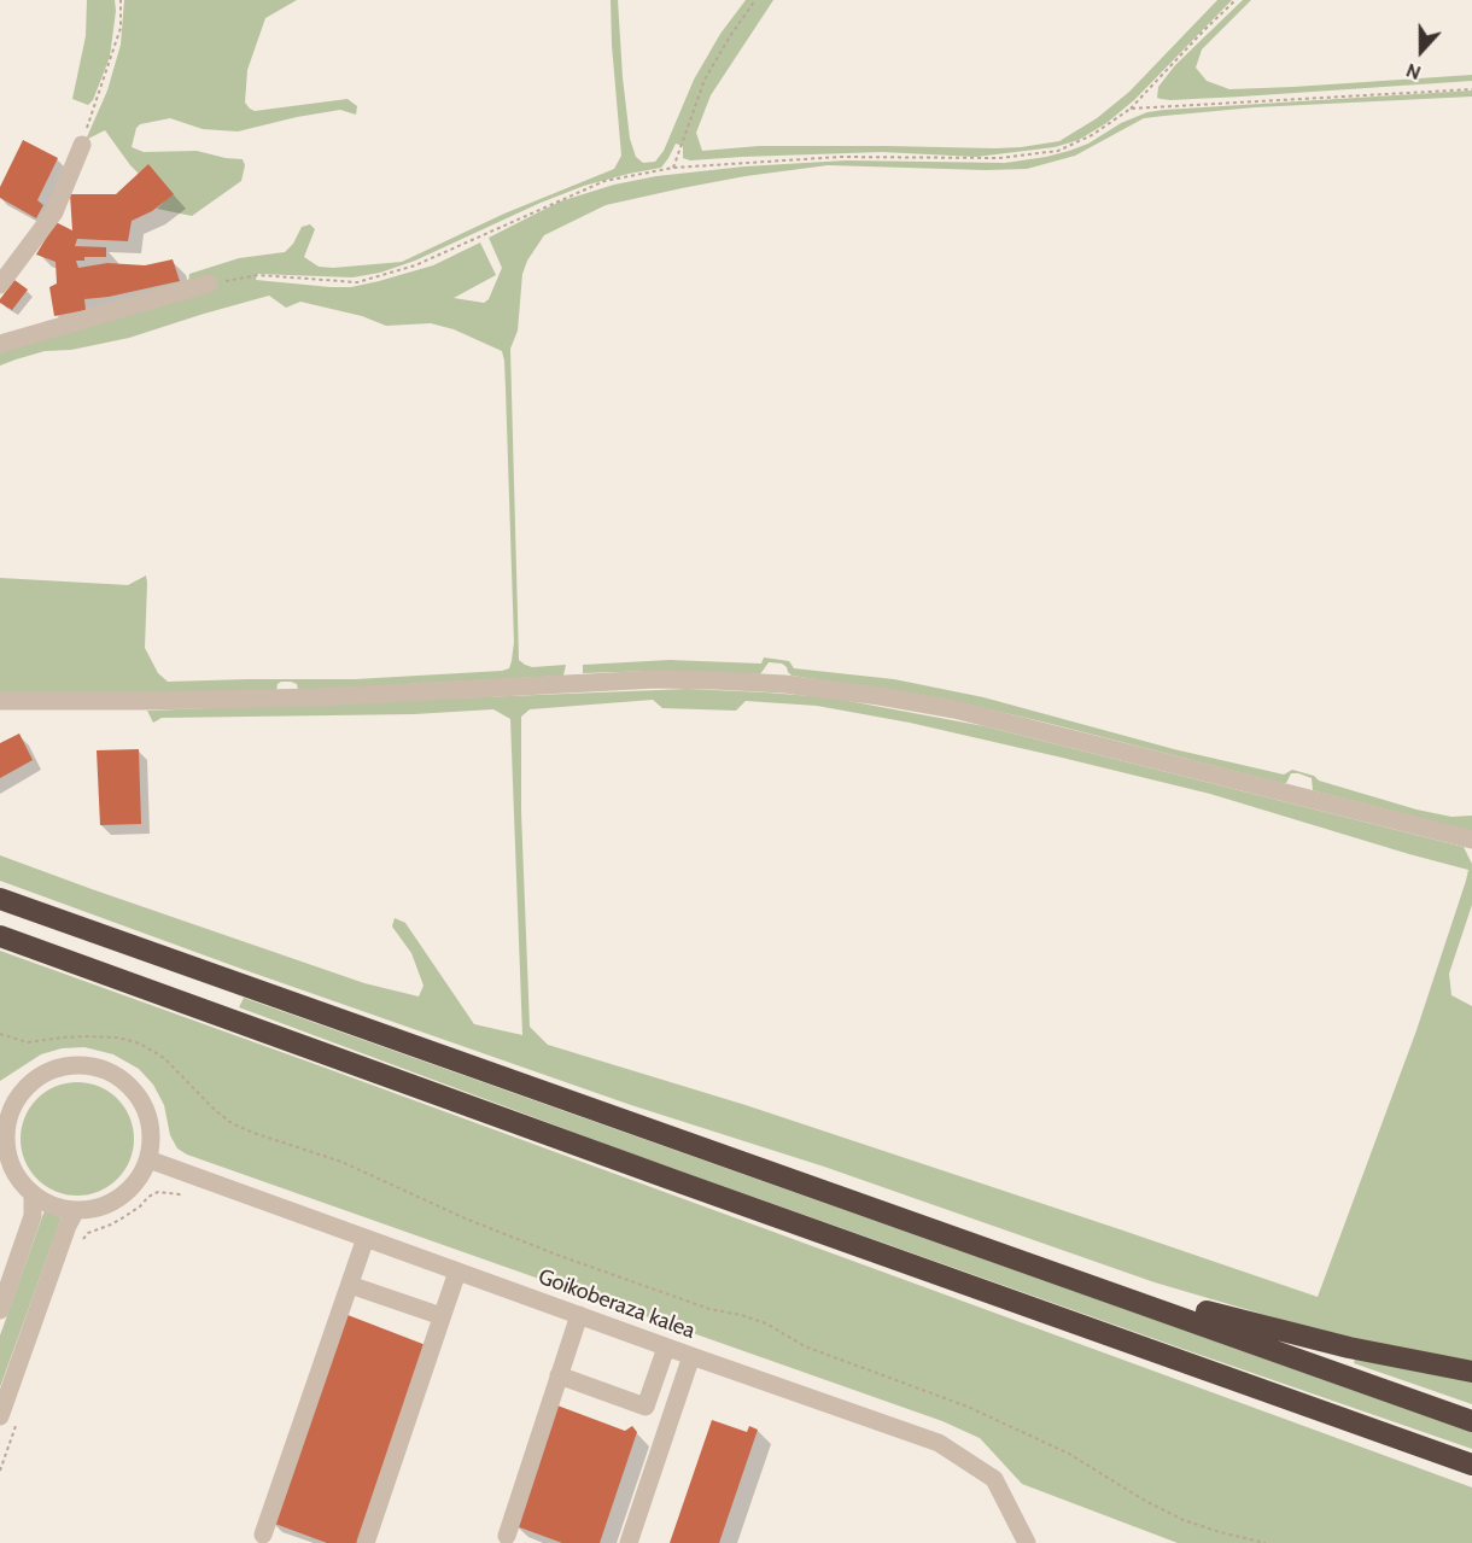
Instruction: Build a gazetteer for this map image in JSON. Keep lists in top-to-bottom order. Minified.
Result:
{"streets":{"street":["Goikoberaza kalea"]},"north":"bottom"}
